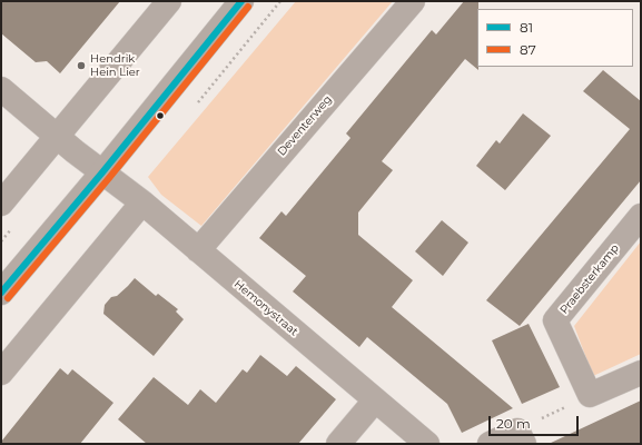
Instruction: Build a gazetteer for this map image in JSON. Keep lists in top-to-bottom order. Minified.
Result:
{"streets":{"street":["Deventerweg","Praebsterkamp","Hemonystraat"]},"crossings":[["Deventerweg","Hemonystraat"]],"places":["Hendrik Hein Lier"],"lines":["transit line 81","transit line 87"],"legend":["81","87"],"scale_bar":"20 m"}
